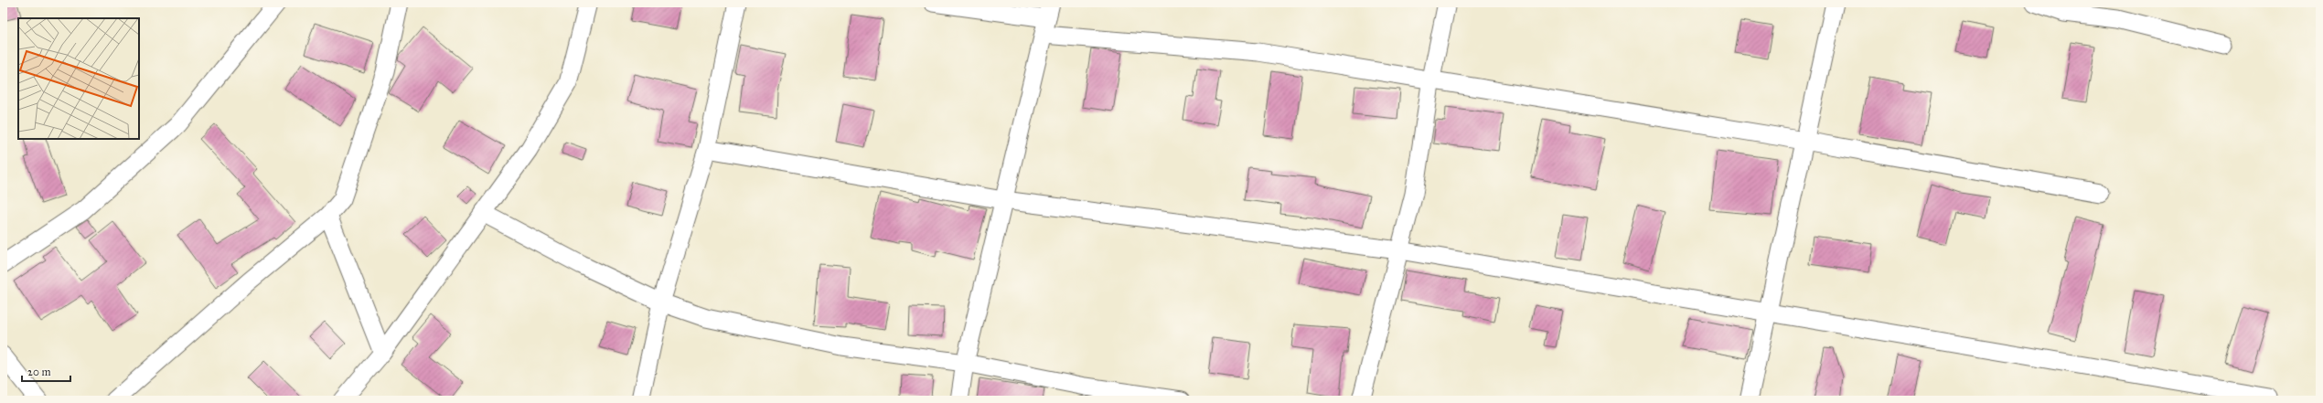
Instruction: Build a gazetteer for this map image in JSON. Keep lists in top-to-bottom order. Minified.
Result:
{"scale_bar":"20 m"}
